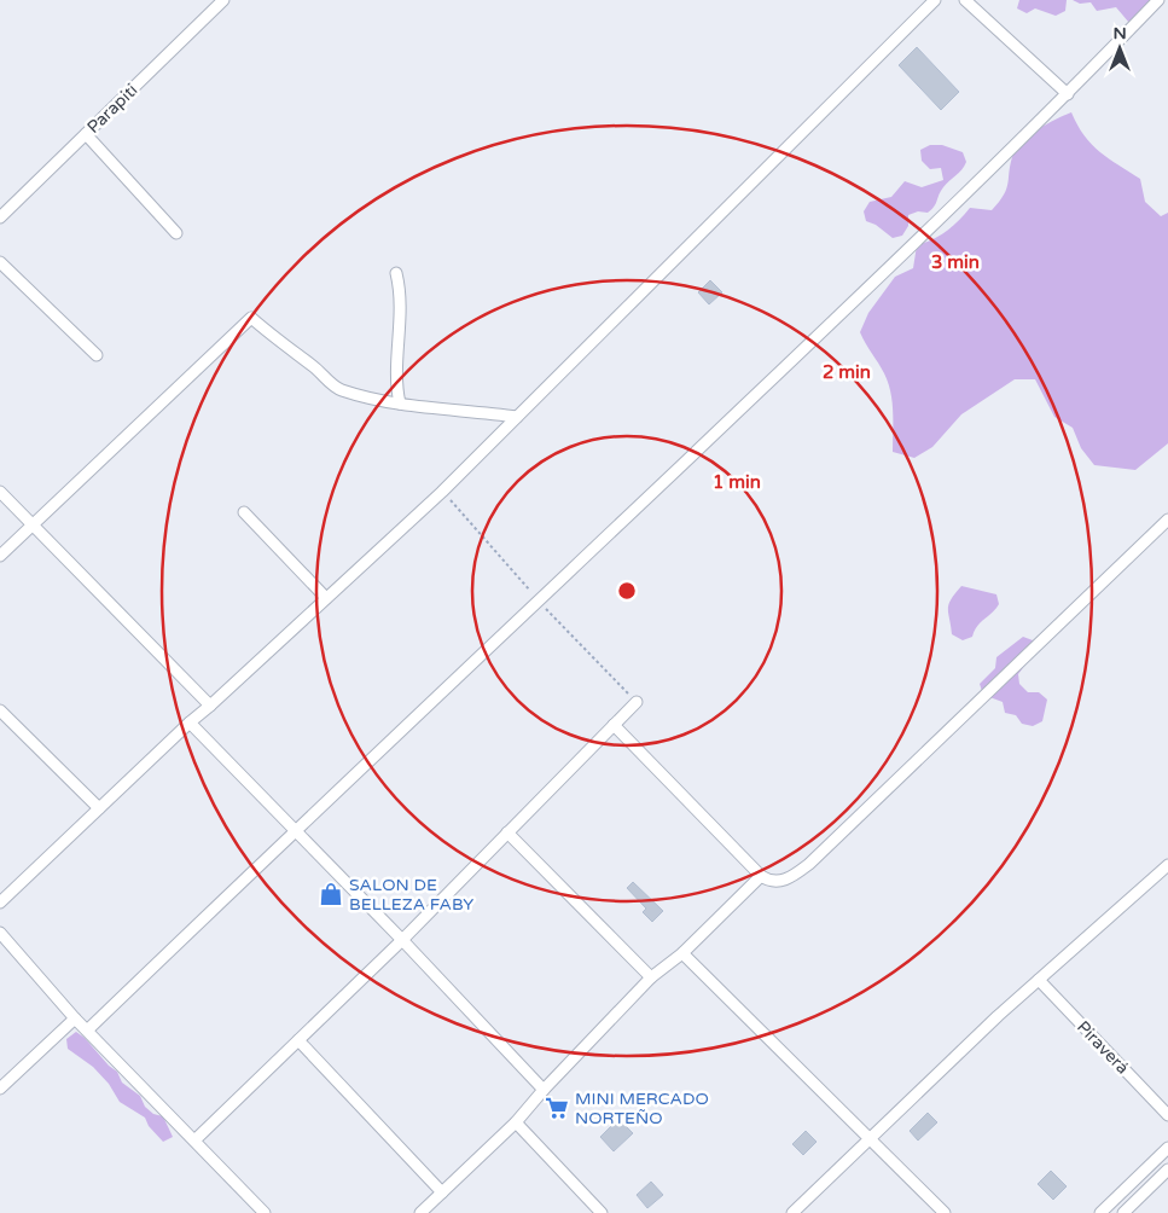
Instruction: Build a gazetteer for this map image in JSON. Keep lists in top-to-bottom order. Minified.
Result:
{"streets":{"street":["Parapiti","Piraverá"]},"places":{"shop":["SALON DE BELLEZA FABY"],"supermarket":["MINI MERCADO NORTEÑO"]},"north":"top","rings":["3 min","2 min","1 min"]}
